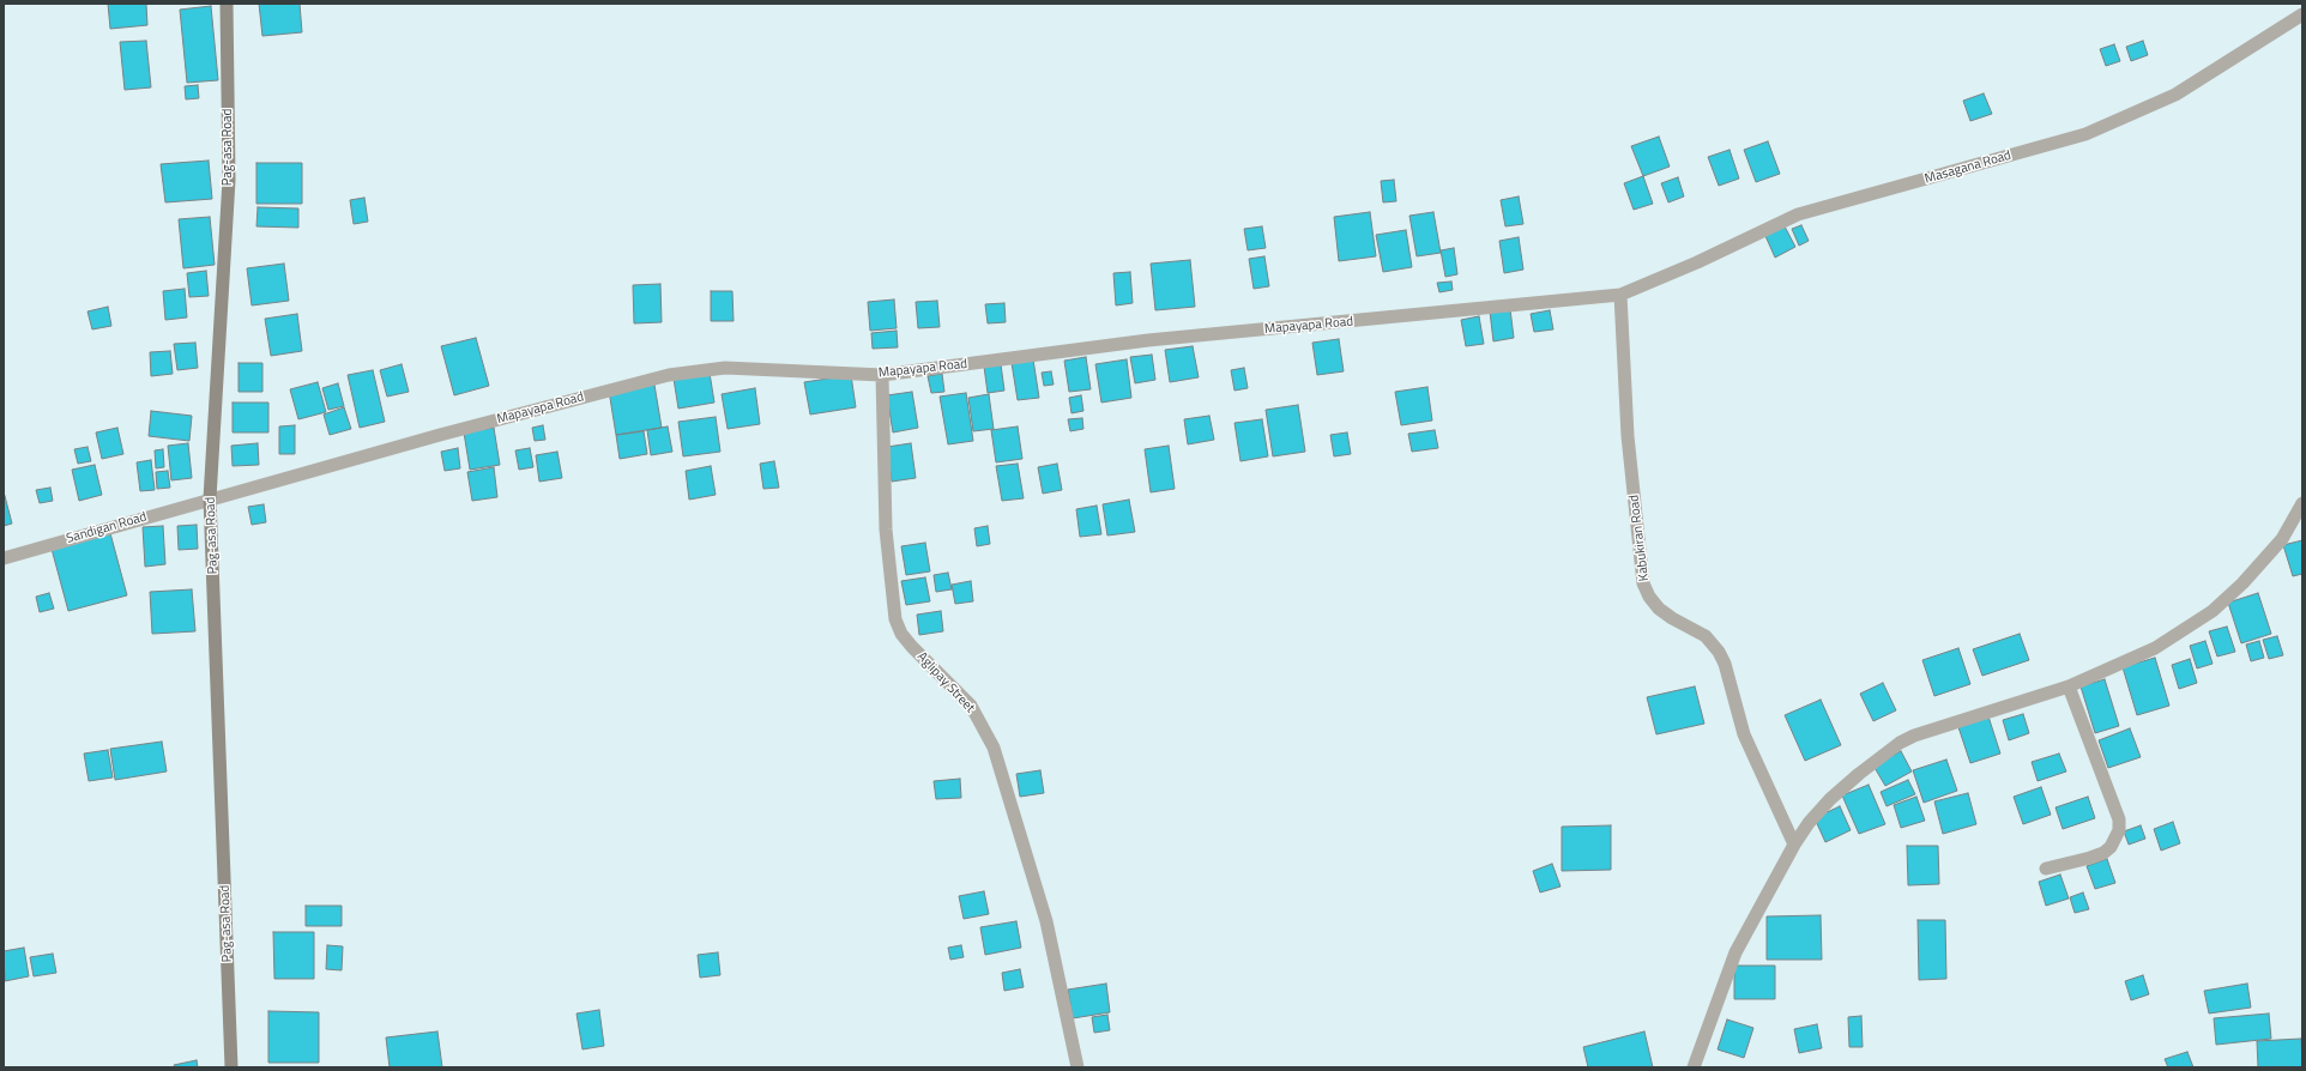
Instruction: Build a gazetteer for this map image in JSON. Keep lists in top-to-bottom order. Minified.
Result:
{"streets":{"main road":["Pag-asa Road"],"street":["Masagana Road","Mapayapa Road","Sandigan Road","Kabukiran Road","Aglipay Street"]},"crossings":[["Pag-asa Road","Mapayapa Road"],["Pag-asa Road","Sandigan Road"],["Masagana Road","Mapayapa Road"],["Masagana Road","Kabukiran Road"],["Mapayapa Road","Sandigan Road"],["Mapayapa Road","Kabukiran Road"],["Mapayapa Road","Aglipay Street"]]}
